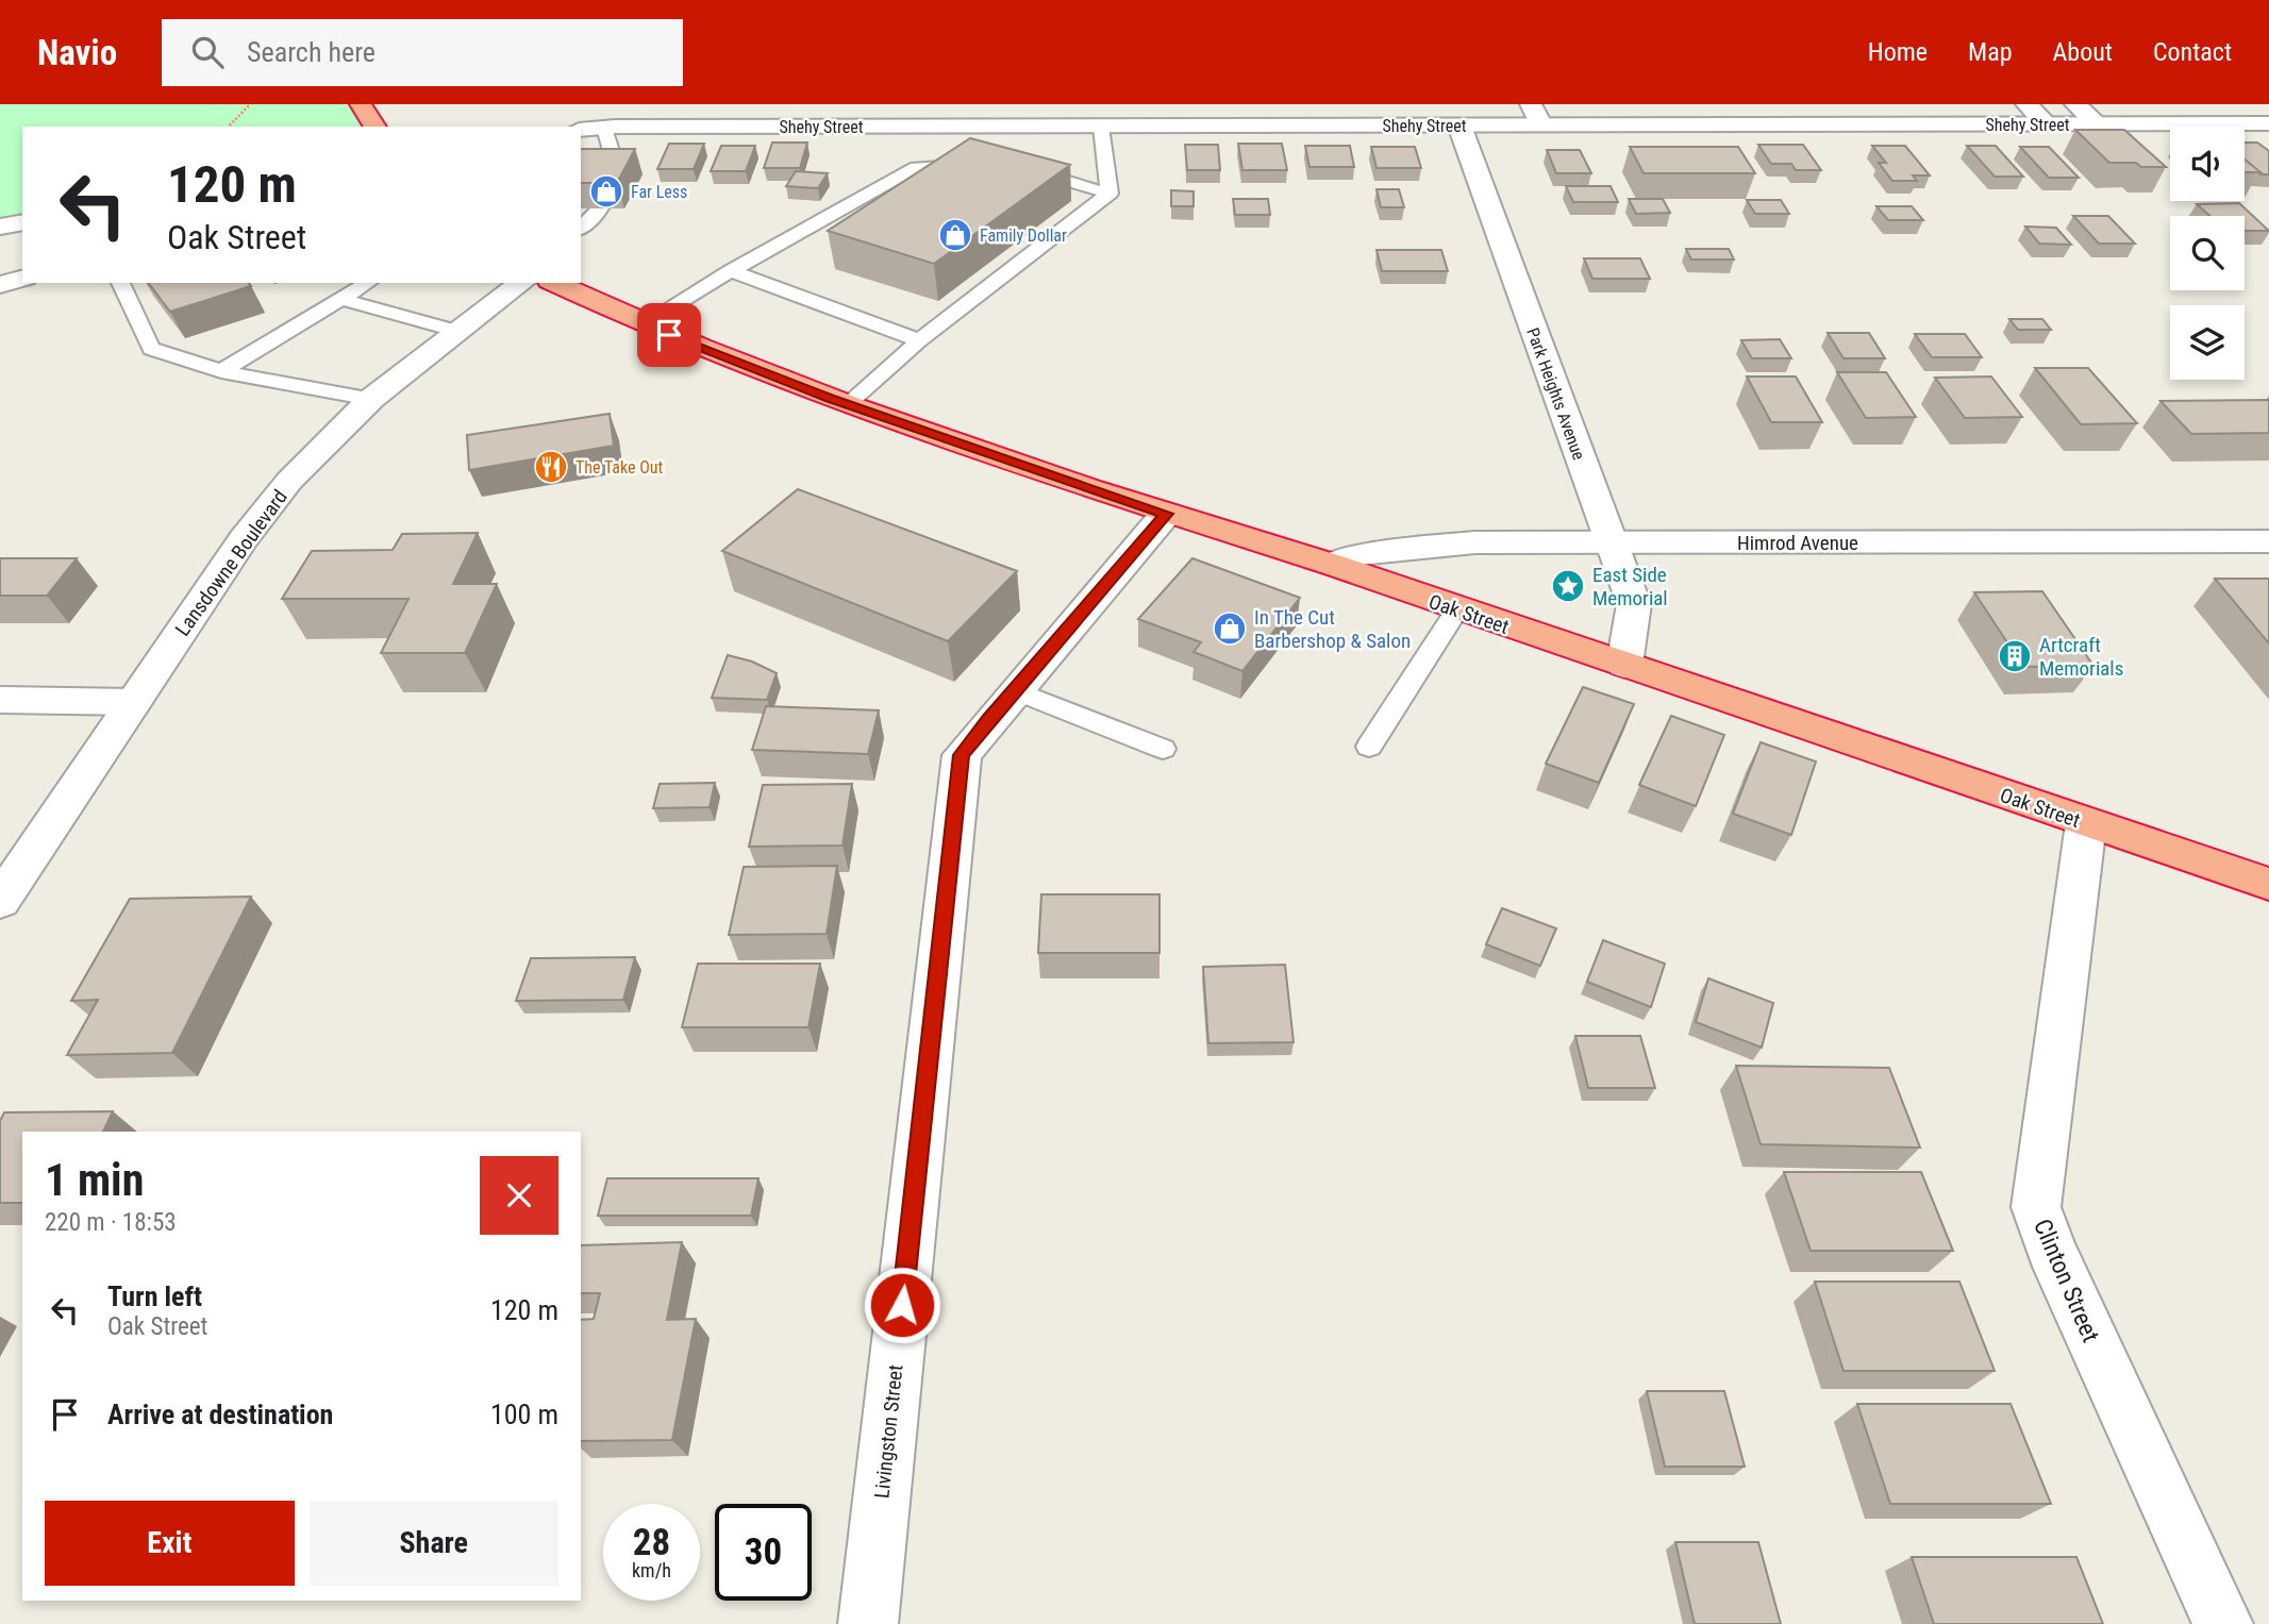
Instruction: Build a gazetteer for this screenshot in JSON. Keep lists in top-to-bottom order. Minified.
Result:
{"streets":{"highway":["Oak Street"],"street":["Shehy Street","Park Heights Avenue","Himrod Avenue","Lansdowne Boulevard","Clinton Street","Livingston Street"]},"crossings":[["Shehy Street","Park Heights Avenue"],["Park Heights Avenue","Himrod Avenue"],["Park Heights Avenue","Oak Street"],["Himrod Avenue","Oak Street"],["Oak Street","Clinton Street"],["Oak Street","Livingston Street"]],"places":{"shop":["Far Less","Family Dollar","In The Cut Barbershop & Salon"],"restaurant":["The Take Out"],"place":["East Side Memorial"],"building":["Artcraft Memorials"]},"page":{"header":"Navio","search":"Search here","nav":["Home","Map","About","Contact"],"turn":["120 m","Oak Street"],"heading":["1 min","220 m · 18:53"],"list":[{"name":"Turn left","note":"Oak Street","value":"120 m"},{"name":"Arrive at destination","value":"100 m"}],"buttons":["Exit","Share"],"speed":"28 km/h","limit":"30"}}
